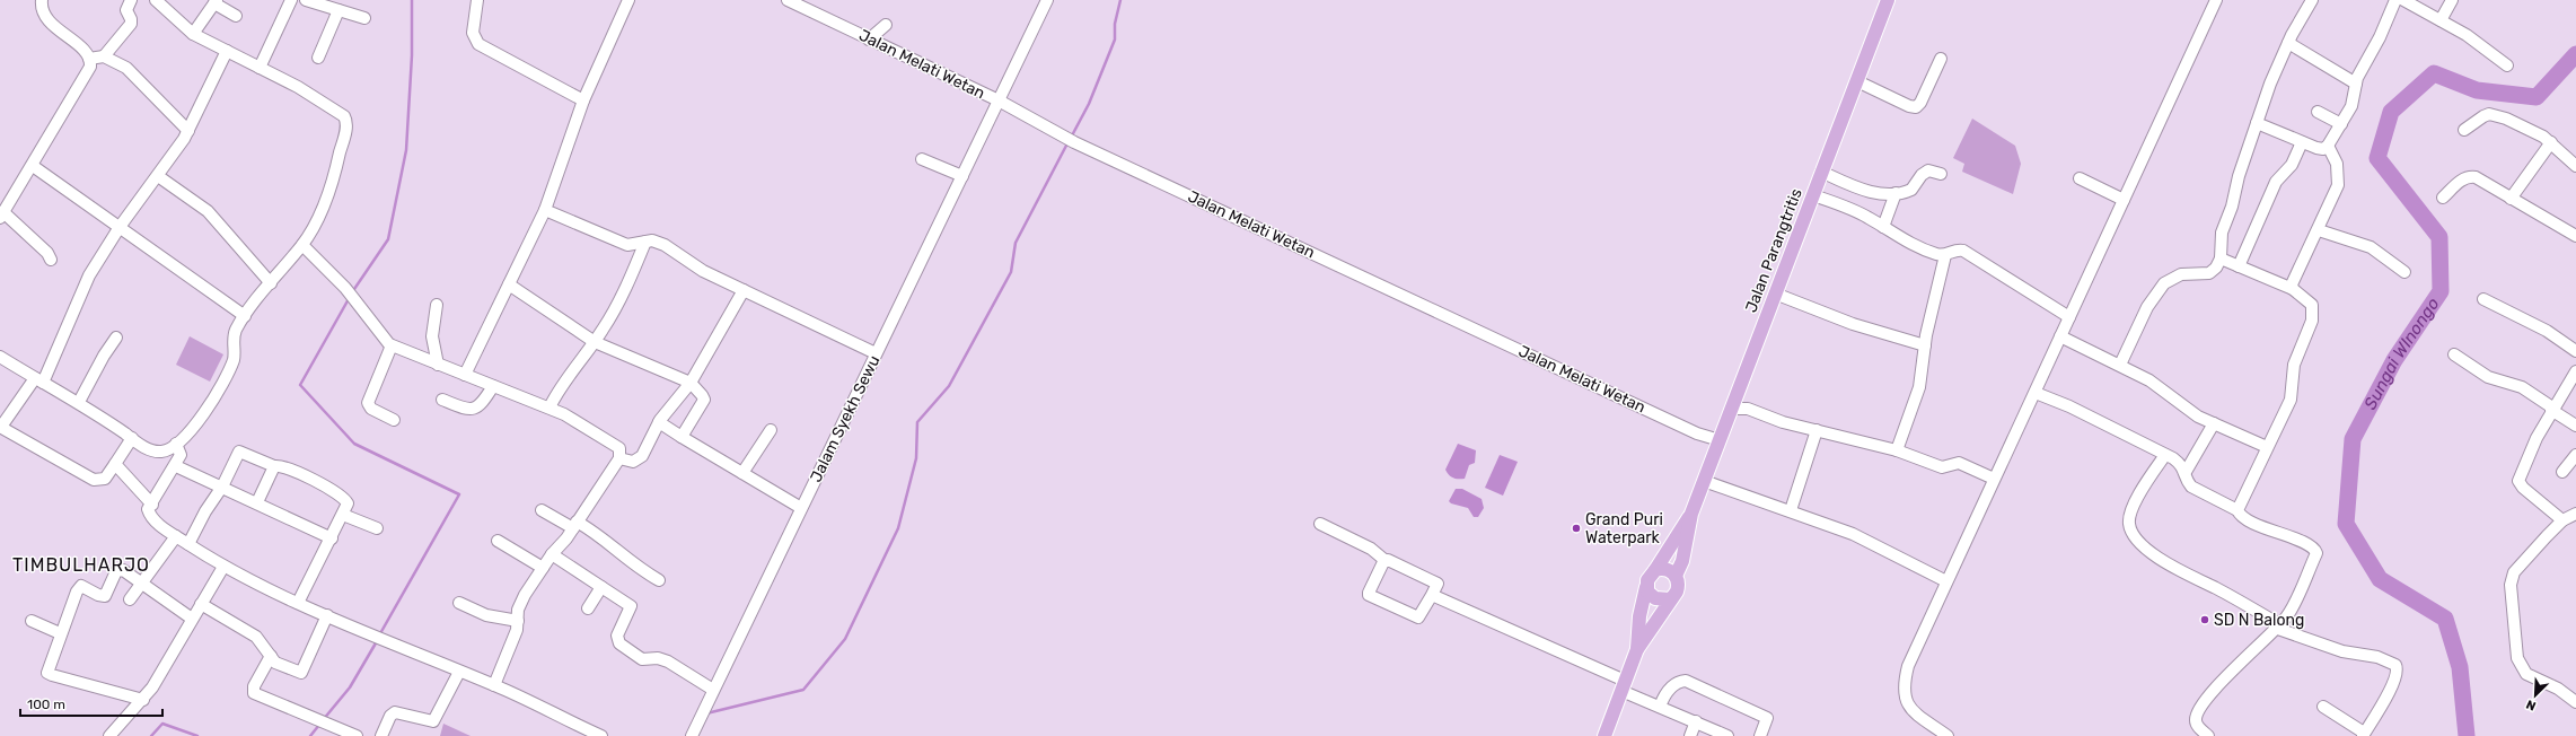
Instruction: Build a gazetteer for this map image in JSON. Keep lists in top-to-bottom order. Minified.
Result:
{"streets":{"main road":["Jalan Parangtritis"],"street":["Jalan Melati Wetan","Jalam Syekh Sewu"]},"crossings":[["Jalan Melati Wetan","Jalan Parangtritis"],["Jalan Melati Wetan","Jalam Syekh Sewu"]],"districts":["TIMBULHARJO"],"water":["Sungai WInongo"],"places":["Grand Puri Waterpark","SD N Balong"],"scale_bar":"100 m","north":"bottom left"}
